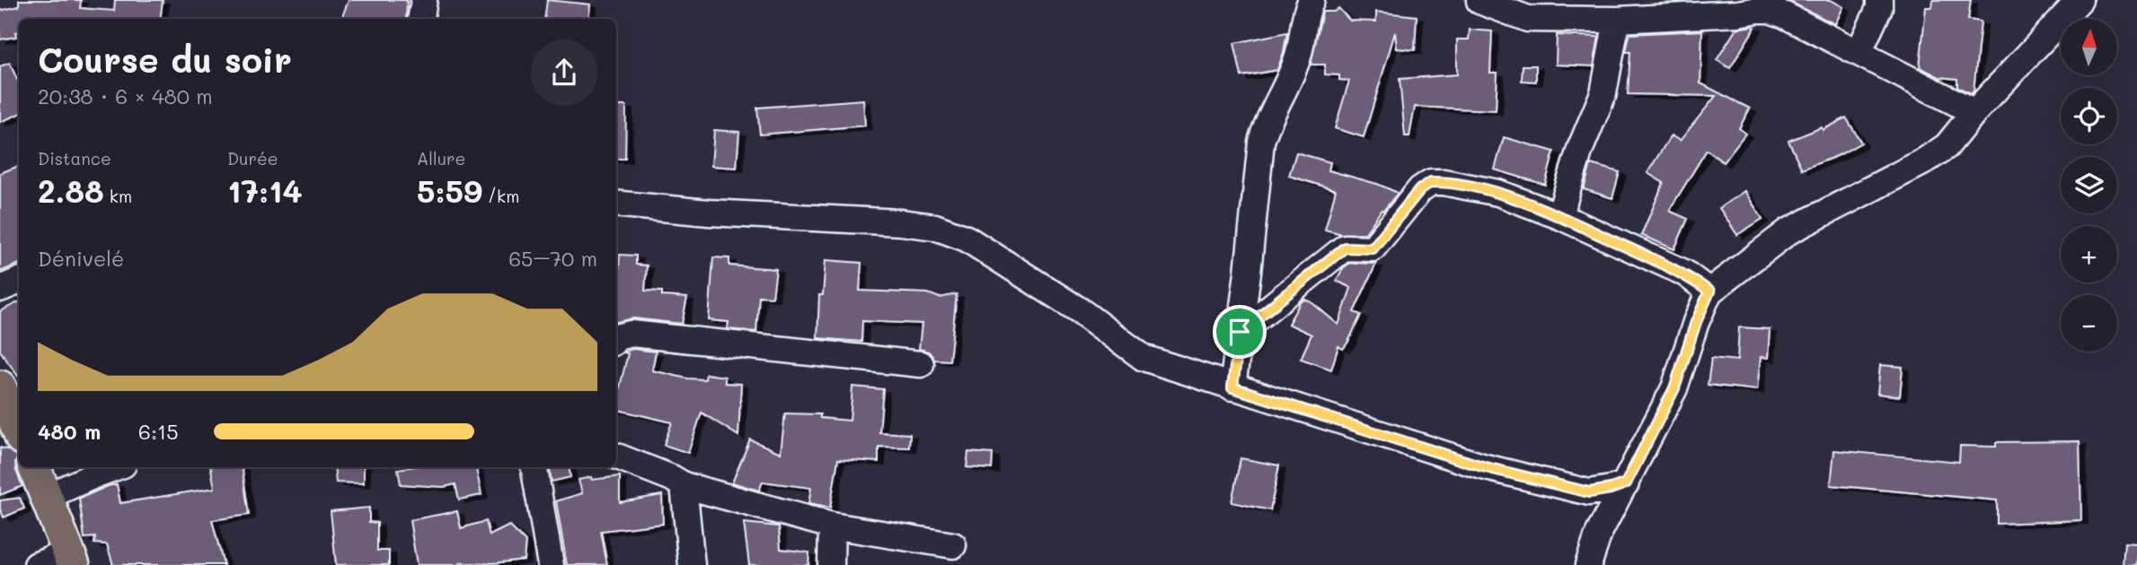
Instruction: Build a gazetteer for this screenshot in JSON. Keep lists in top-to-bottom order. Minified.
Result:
{"north":"top","page":{"map_buttons":["+","−"],"heading":["Course du soir","20:38 · 6 × 480 m"],"stats":[["Distance","2.88 km"],["Durée","17:14"],["Allure","5:59 /km"]],"chart":["Dénivelé","65–70 m"],"list":[{"name":"480 m","note":"6:15"}]}}
